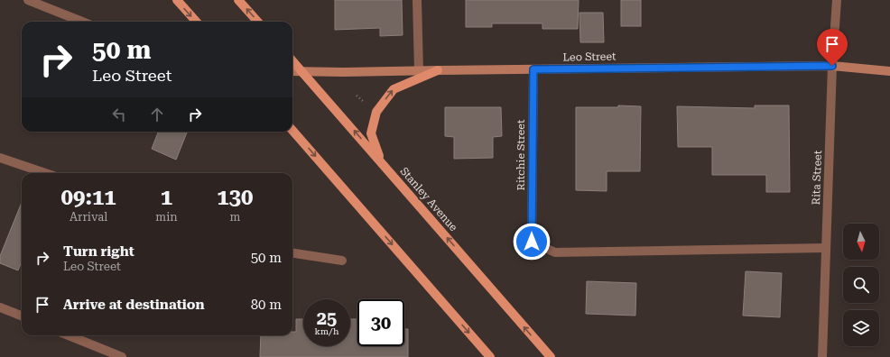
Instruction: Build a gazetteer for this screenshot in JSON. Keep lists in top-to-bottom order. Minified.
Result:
{"streets":{"main road":["Stanley Avenue"],"street":["Leo Street","Ritchie Street","Rita Street"]},"crossings":[["Leo Street","Ritchie Street"],["Leo Street","Rita Street"],["Leo Street","Stanley Avenue"],["Ritchie Street","Rita Street"]],"north":"bottom","page":{"turn":["50 m","Leo Street"],"eta":["09:11","Arrival","1","min","130","m"],"list":[{"name":"Turn right","note":"Leo Street","value":"50 m"},{"name":"Arrive at destination","value":"80 m"}],"speed":"25 km/h","limit":"30"}}
